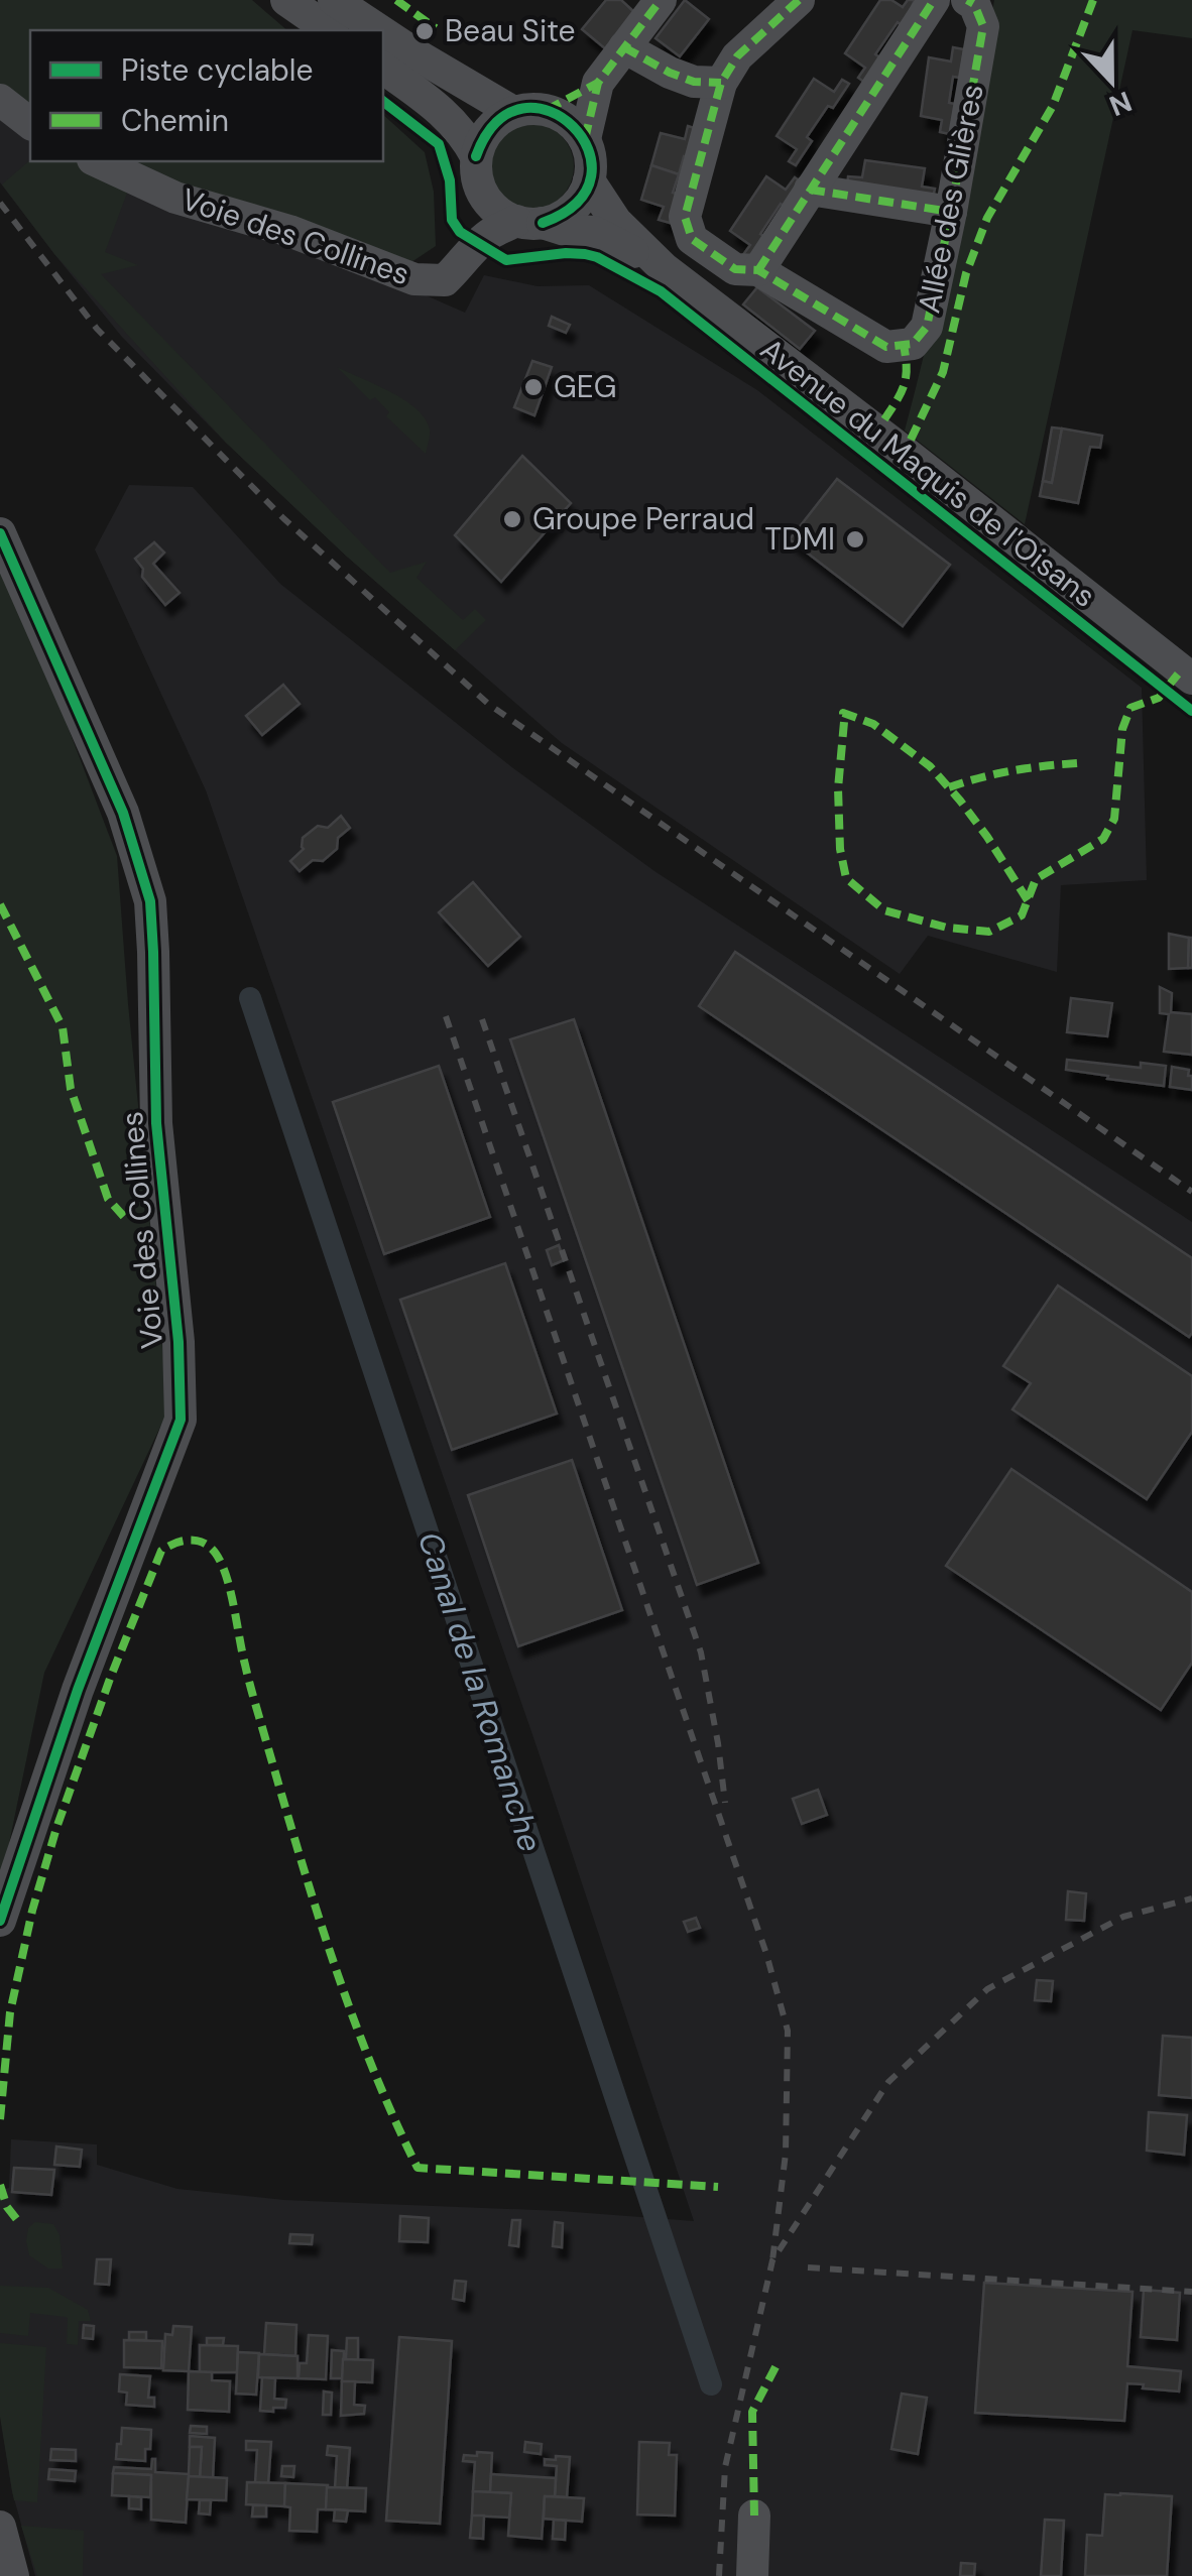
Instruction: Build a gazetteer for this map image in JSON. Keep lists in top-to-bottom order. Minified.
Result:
{"streets":{"street":["Allée des Glières","Voie des Collines","Avenue du Maquis de l'Oisans"]},"crossings":[["Voie des Collines","Avenue du Maquis de l'Oisans"]],"water":["Canal de la Romanche"],"places":["Beau Site","GEG","Groupe Perraud","TDMI"],"legend":["Piste cyclable","Chemin"],"north":"bottom"}
